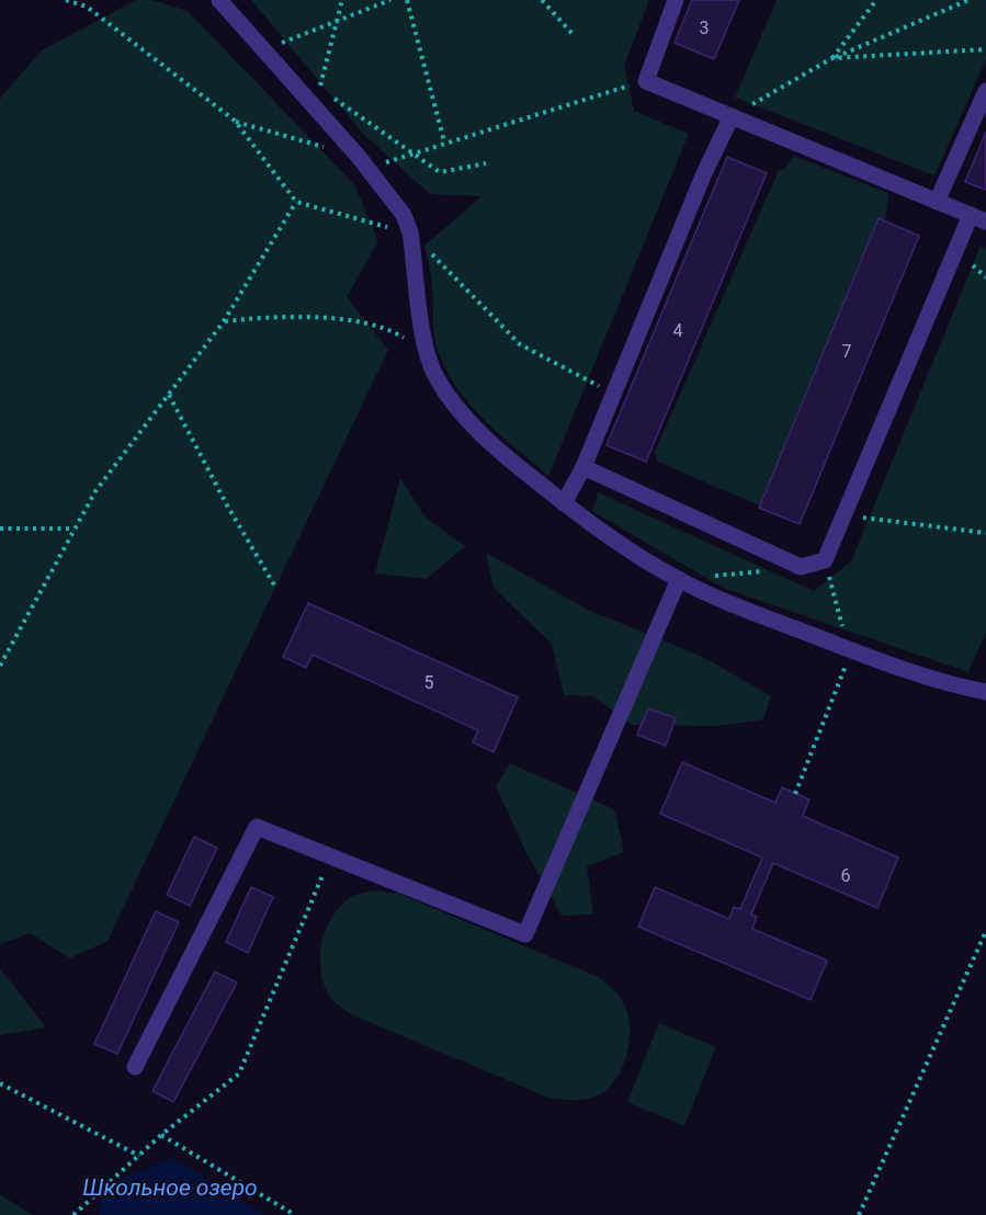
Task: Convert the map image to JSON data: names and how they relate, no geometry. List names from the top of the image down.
{
  "water": ["Школьное озеро"],
  "house_numbers": [
    "3",
    "4",
    "7",
    "5",
    "6"
  ]
}
